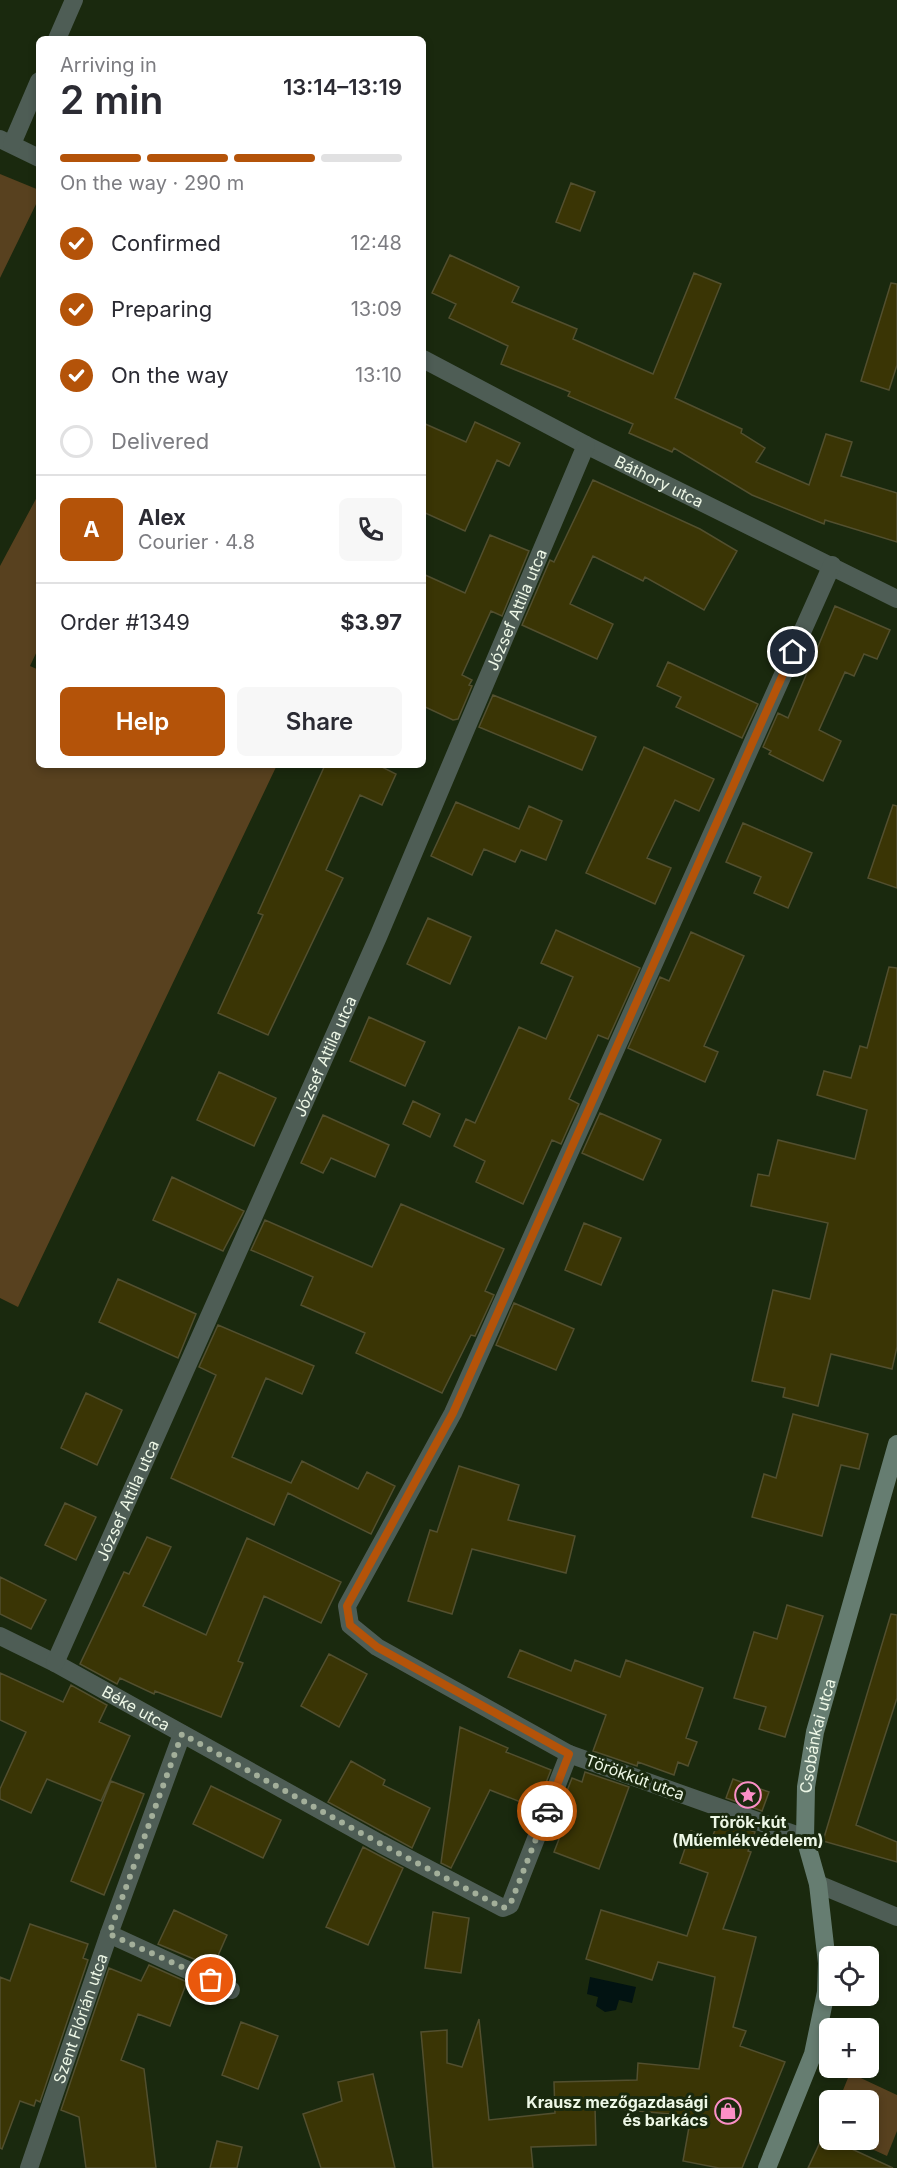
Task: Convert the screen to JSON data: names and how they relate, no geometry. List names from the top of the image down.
{
  "streets": {
    "main road": ["Csobánkai utca"],
    "street": [
      "Báthory utca",
      "József Attila utca",
      "Béke utca",
      "Törökkút utca",
      "Szent Flórián utca"
    ]
  },
  "crossings": [
    ["Báthory utca", "József Attila utca"],
    ["Báthory utca", "Törökkút utca"],
    ["József Attila utca", "Béke utca"],
    ["Béke utca", "Törökkút utca"],
    ["Béke utca", "Szent Flórián utca"],
    ["Csobánkai utca", "Törökkút utca"]
  ],
  "places": {
    "place": ["Török-kút (Műemlékvédelem)"],
    "shop": ["Krausz mezőgazdasági és barkács"]
  },
  "page": {
    "heading": ["2 min", "Arriving in", "13:14–13:19"],
    "panel": [
      "Alex",
      "Courier · 4.8",
      "Order #1349",
      "$3.97"
    ],
    "bar": "On the way · 290 m",
    "list": [
      ["Confirmed", "12:48"],
      ["Preparing", "13:09"],
      ["On the way", "13:10"],
      "Delivered"
    ],
    "round": "A",
    "buttons": ["Help", "Share"],
    "map_buttons": ["+", "−"]
  }
}
